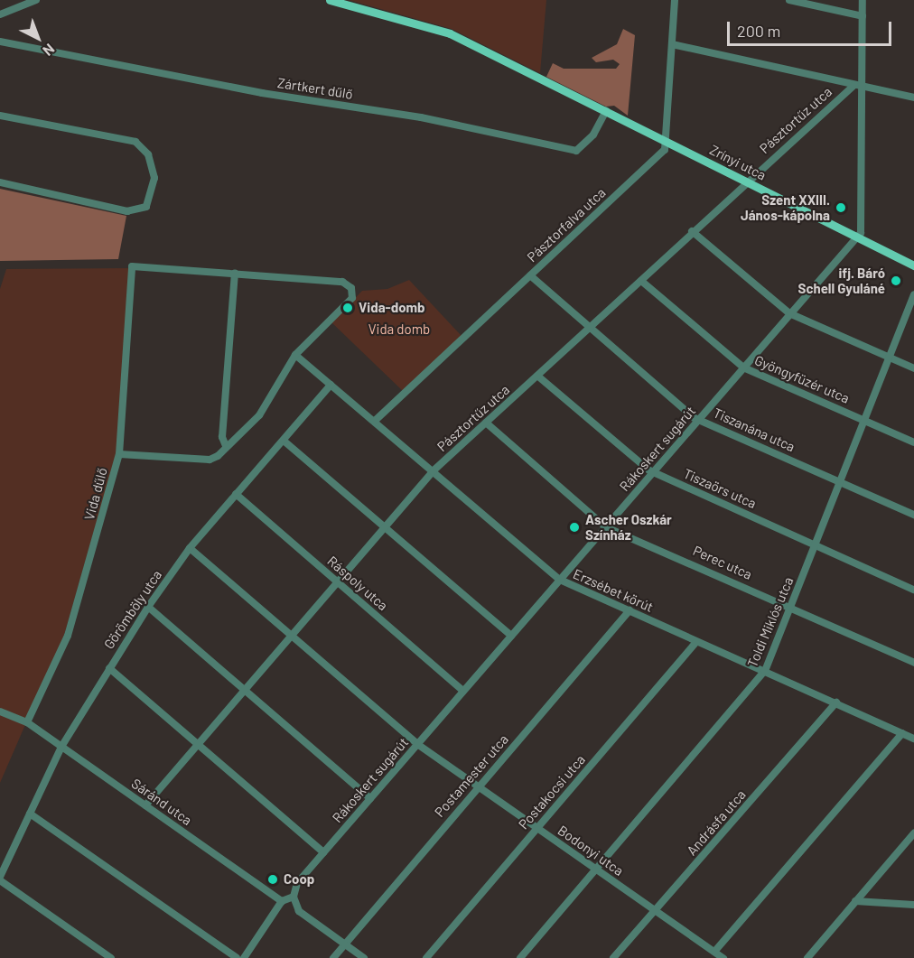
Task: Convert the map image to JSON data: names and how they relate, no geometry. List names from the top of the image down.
{
  "streets": {
    "main road": ["Zrínyi utca"],
    "street": [
      "Zártkert dűlő",
      "Pásztortűz utca",
      "Pásztorfalva utca",
      "Gyöngyfüzér utca",
      "Tiszanána utca",
      "Rákoskert sugárút",
      "Tiszaörs utca",
      "Vida dűlő",
      "Perec utca",
      "Ráspoly utca",
      "Erzsébet körút",
      "Görömböly utca",
      "Toldi Miklós utca",
      "Postamester utca",
      "Postakocsi utca",
      "Sáránd utca",
      "Andrásfa utca",
      "Bodonyi utca"
    ]
  },
  "crossings": [
    ["Zártkert dűlő", "Zrínyi utca"],
    ["Pásztortűz utca", "Zrínyi utca"],
    ["Pásztortűz utca", "Gyöngyfüzér utca"],
    ["Pásztortűz utca", "Tiszanána utca"],
    ["Pásztortűz utca", "Tiszaörs utca"],
    ["Pásztortűz utca", "Perec utca"],
    ["Pásztortűz utca", "Ráspoly utca"],
    ["Pásztortűz utca", "Erzsébet körút"],
    ["Pásztortűz utca", "Sáránd utca"],
    ["Pásztortűz utca", "Bodonyi utca"],
    ["Zrínyi utca", "Pásztorfalva utca"],
    ["Zrínyi utca", "Rákoskert sugárút"],
    ["Pásztorfalva utca", "Tiszanána utca"],
    ["Pásztorfalva utca", "Erzsébet körút"],
    ["Gyöngyfüzér utca", "Rákoskert sugárút"],
    ["Gyöngyfüzér utca", "Toldi Miklós utca"],
    ["Tiszanána utca", "Rákoskert sugárút"],
    ["Tiszanána utca", "Toldi Miklós utca"],
    ["Rákoskert sugárút", "Tiszaörs utca"],
    ["Rákoskert sugárút", "Perec utca"],
    ["Rákoskert sugárút", "Ráspoly utca"],
    ["Rákoskert sugárút", "Erzsébet körút"],
    ["Rákoskert sugárút", "Bodonyi utca"],
    ["Tiszaörs utca", "Toldi Miklós utca"],
    ["Vida dűlő", "Erzsébet körút"],
    ["Vida dűlő", "Sáránd utca"],
    ["Perec utca", "Toldi Miklós utca"],
    ["Ráspoly utca", "Görömböly utca"],
    ["Erzsébet körút", "Görömböly utca"],
    ["Erzsébet körút", "Toldi Miklós utca"],
    ["Erzsébet körút", "Postamester utca"],
    ["Erzsébet körút", "Postakocsi utca"],
    ["Erzsébet körút", "Andrásfa utca"],
    ["Görömböly utca", "Sáránd utca"],
    ["Görömböly utca", "Bodonyi utca"],
    ["Toldi Miklós utca", "Bodonyi utca"],
    ["Postamester utca", "Bodonyi utca"],
    ["Postakocsi utca", "Bodonyi utca"],
    ["Andrásfa utca", "Bodonyi utca"]
  ],
  "parks": ["Vida domb"],
  "places": [
    "Szent XXIII. János-kápolna",
    "ifj. Báró Schell Gyuláné",
    "Vida-domb",
    "Ascher Oszkár Színház",
    "Coop"
  ],
  "scale_bar": "200 m",
  "north": "bottom right"
}
